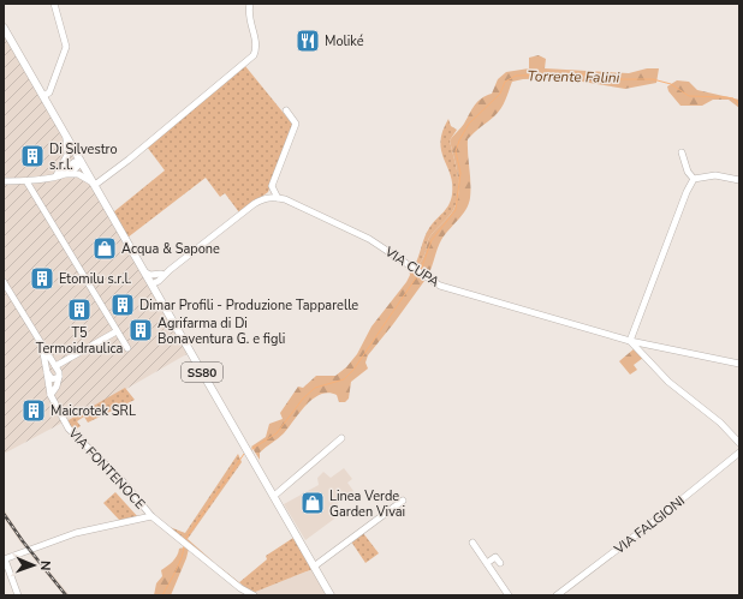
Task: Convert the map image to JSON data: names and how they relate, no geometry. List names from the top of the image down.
{
  "streets": {
    "main road": ["SS80"],
    "street": ["VIA CUPA", "VIA FONTENOCE", "VIA FALGIONI"]
  },
  "water": ["Torrente Falini"],
  "places": {
    "restaurant": ["Moliké"],
    "building": [
      "Di Silvestro s.r.l.",
      "Etomilu s.r.l.",
      "Dimar Profili - Produzione Tapparelle",
      "T5 Termoidraulica",
      "Agrifarma di Di Bonaventura G. e figli",
      "Maicrotek SRL"
    ],
    "shop": ["Acqua & Sapone", "Linea Verde Garden Vivai"]
  },
  "north": "right"
}
